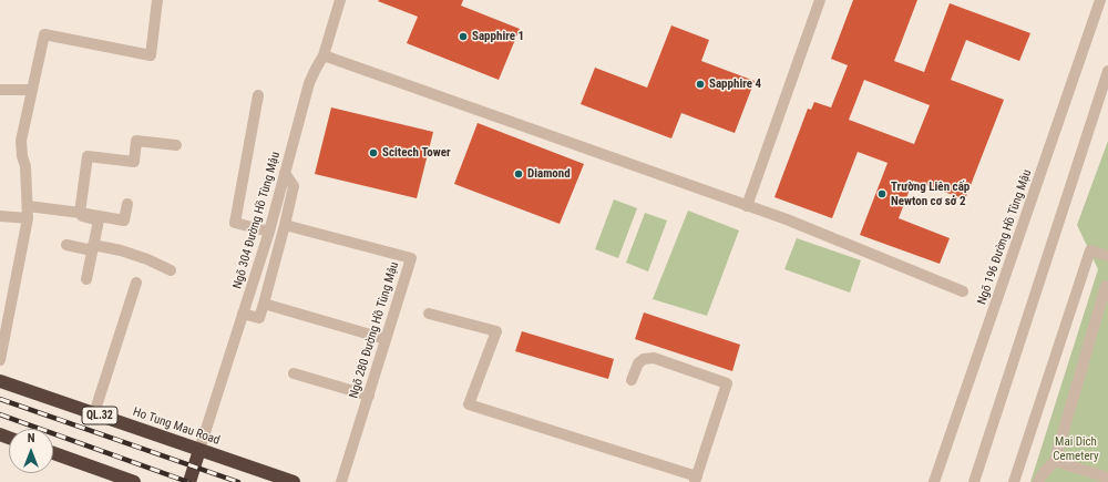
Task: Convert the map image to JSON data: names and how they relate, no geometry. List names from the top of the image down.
{
  "streets": {
    "highway": ["QL.32", "Ho Tung Mau Road"],
    "street": ["Ngõ 304 Đường Hồ Tùng Mậu", "Ngõ 196 Đường Hồ Tùng Mậu", "Ngõ 280 Đường Hồ Tùng Mậu"]
  },
  "crossings": [
    ["Ngõ 304 Đường Hồ Tùng Mậu", "Ho Tung Mau Road"]
  ],
  "parks": ["Mai Dich Cemetery"],
  "places": [
    "Sapphire 1",
    "Sapphire 4",
    "Scitech Tower",
    "Diamond",
    "Trường Liên cấp Newton cơ sở 2"
  ],
  "north": "top"
}
